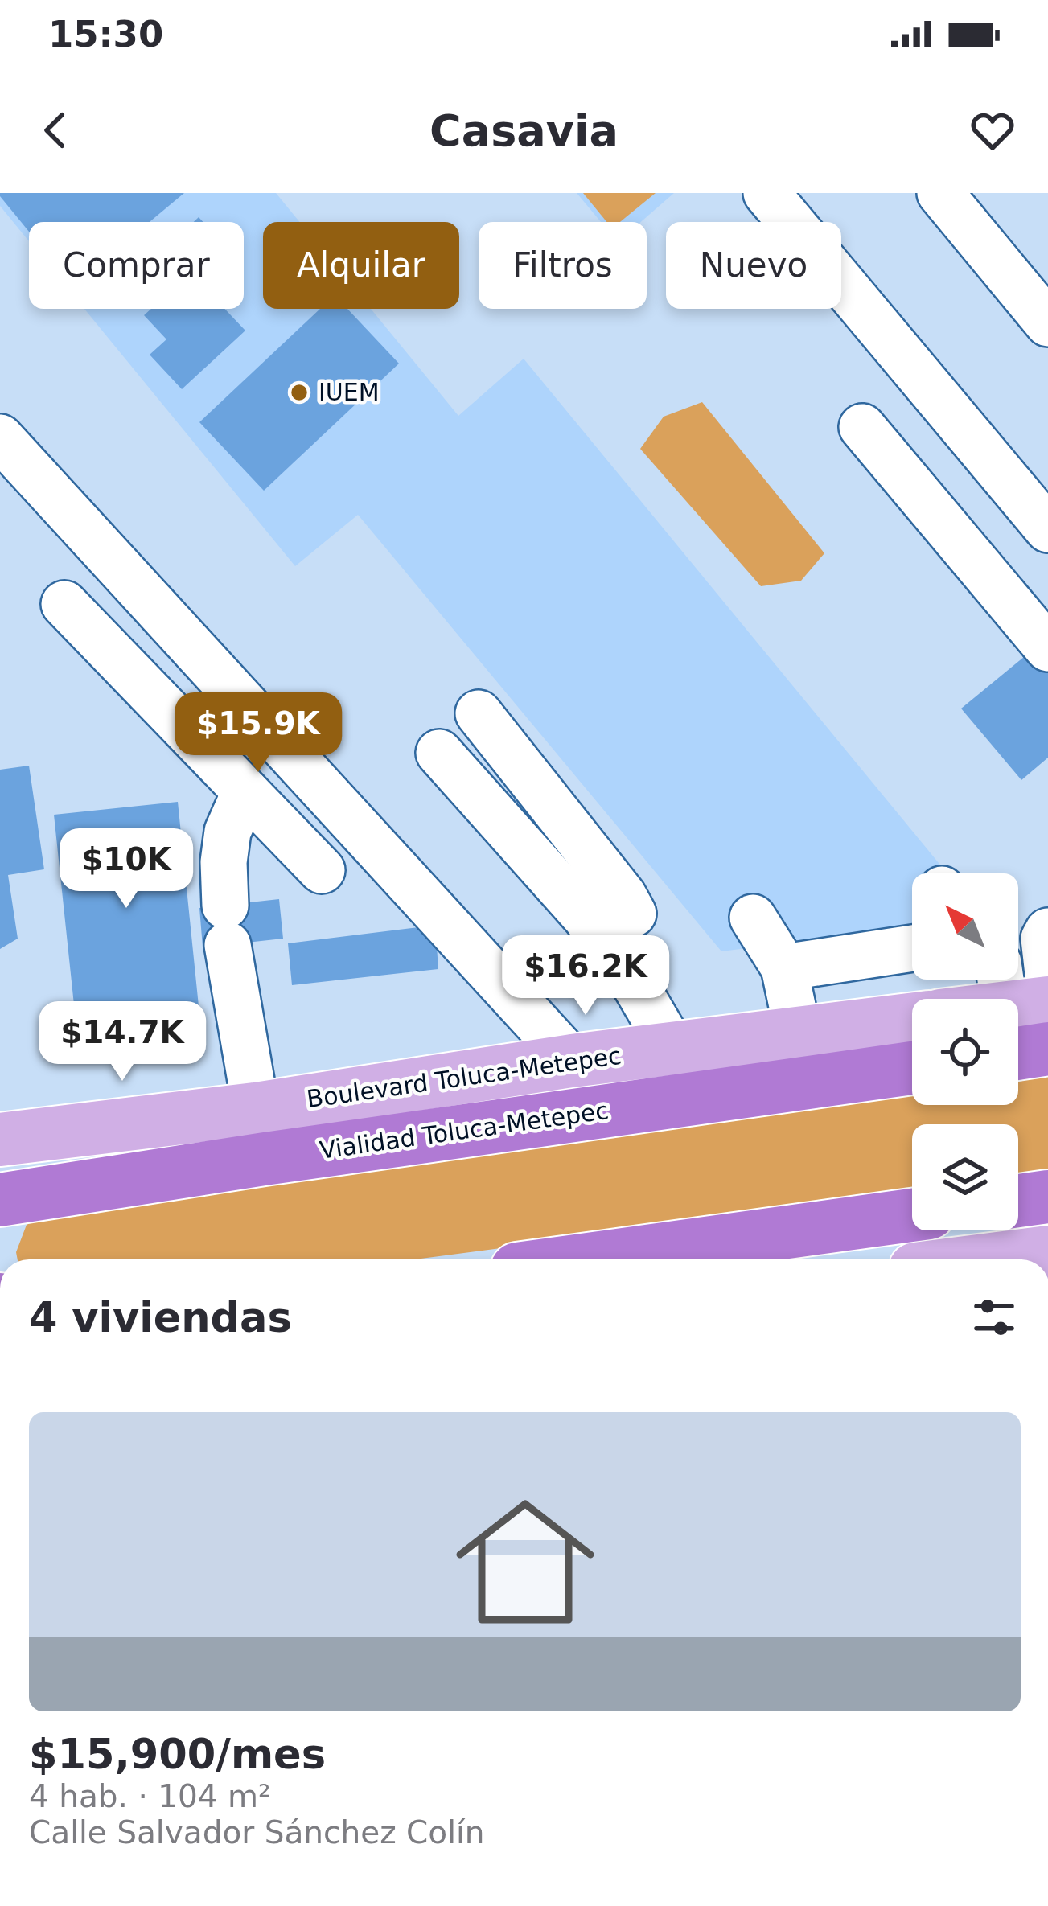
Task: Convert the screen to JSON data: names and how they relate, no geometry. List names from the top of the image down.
{
  "streets": {
    "highway": ["Vialidad Toluca-Metepec"],
    "main road": ["Boulevard Toluca-Metepec"]
  },
  "crossings": [
    ["Boulevard Toluca-Metepec", "Vialidad Toluca-Metepec"]
  ],
  "places": ["IUEM"],
  "north": "top left",
  "page": {
    "status": "15:30",
    "header": "Casavia",
    "chip": [
      "Comprar",
      "Alquilar",
      "Filtros",
      "Nuevo"
    ],
    "price": [
      "$15.9K",
      "$10K",
      "$16.2K",
      "$14.7K"
    ],
    "heading": "4 viviendas",
    "list": [
      {
        "name": "$15,900/mes",
        "note": "4 hab. · 104 m² · Calle Salvador Sánchez Colín"
      }
    ]
  }
}
